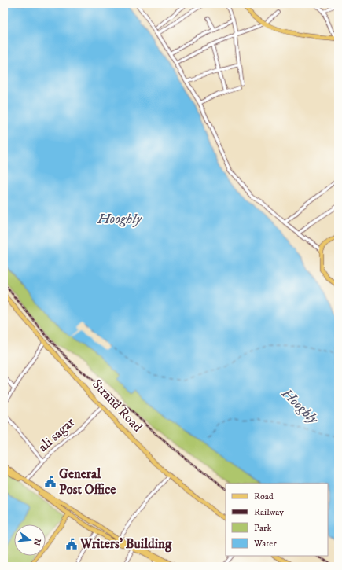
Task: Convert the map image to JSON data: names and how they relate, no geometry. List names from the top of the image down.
{
  "streets": {
    "main road": ["Strand Road"],
    "street": ["ali sagar"]
  },
  "crossings": [
    ["Strand Road", "ali sagar"]
  ],
  "water": ["Hooghly"],
  "places": {
    "public building": ["General Post Office", "Writers' Building"]
  },
  "legend": [
    "Road",
    "Railway",
    "Park",
    "Water"
  ],
  "north": "right"
}
